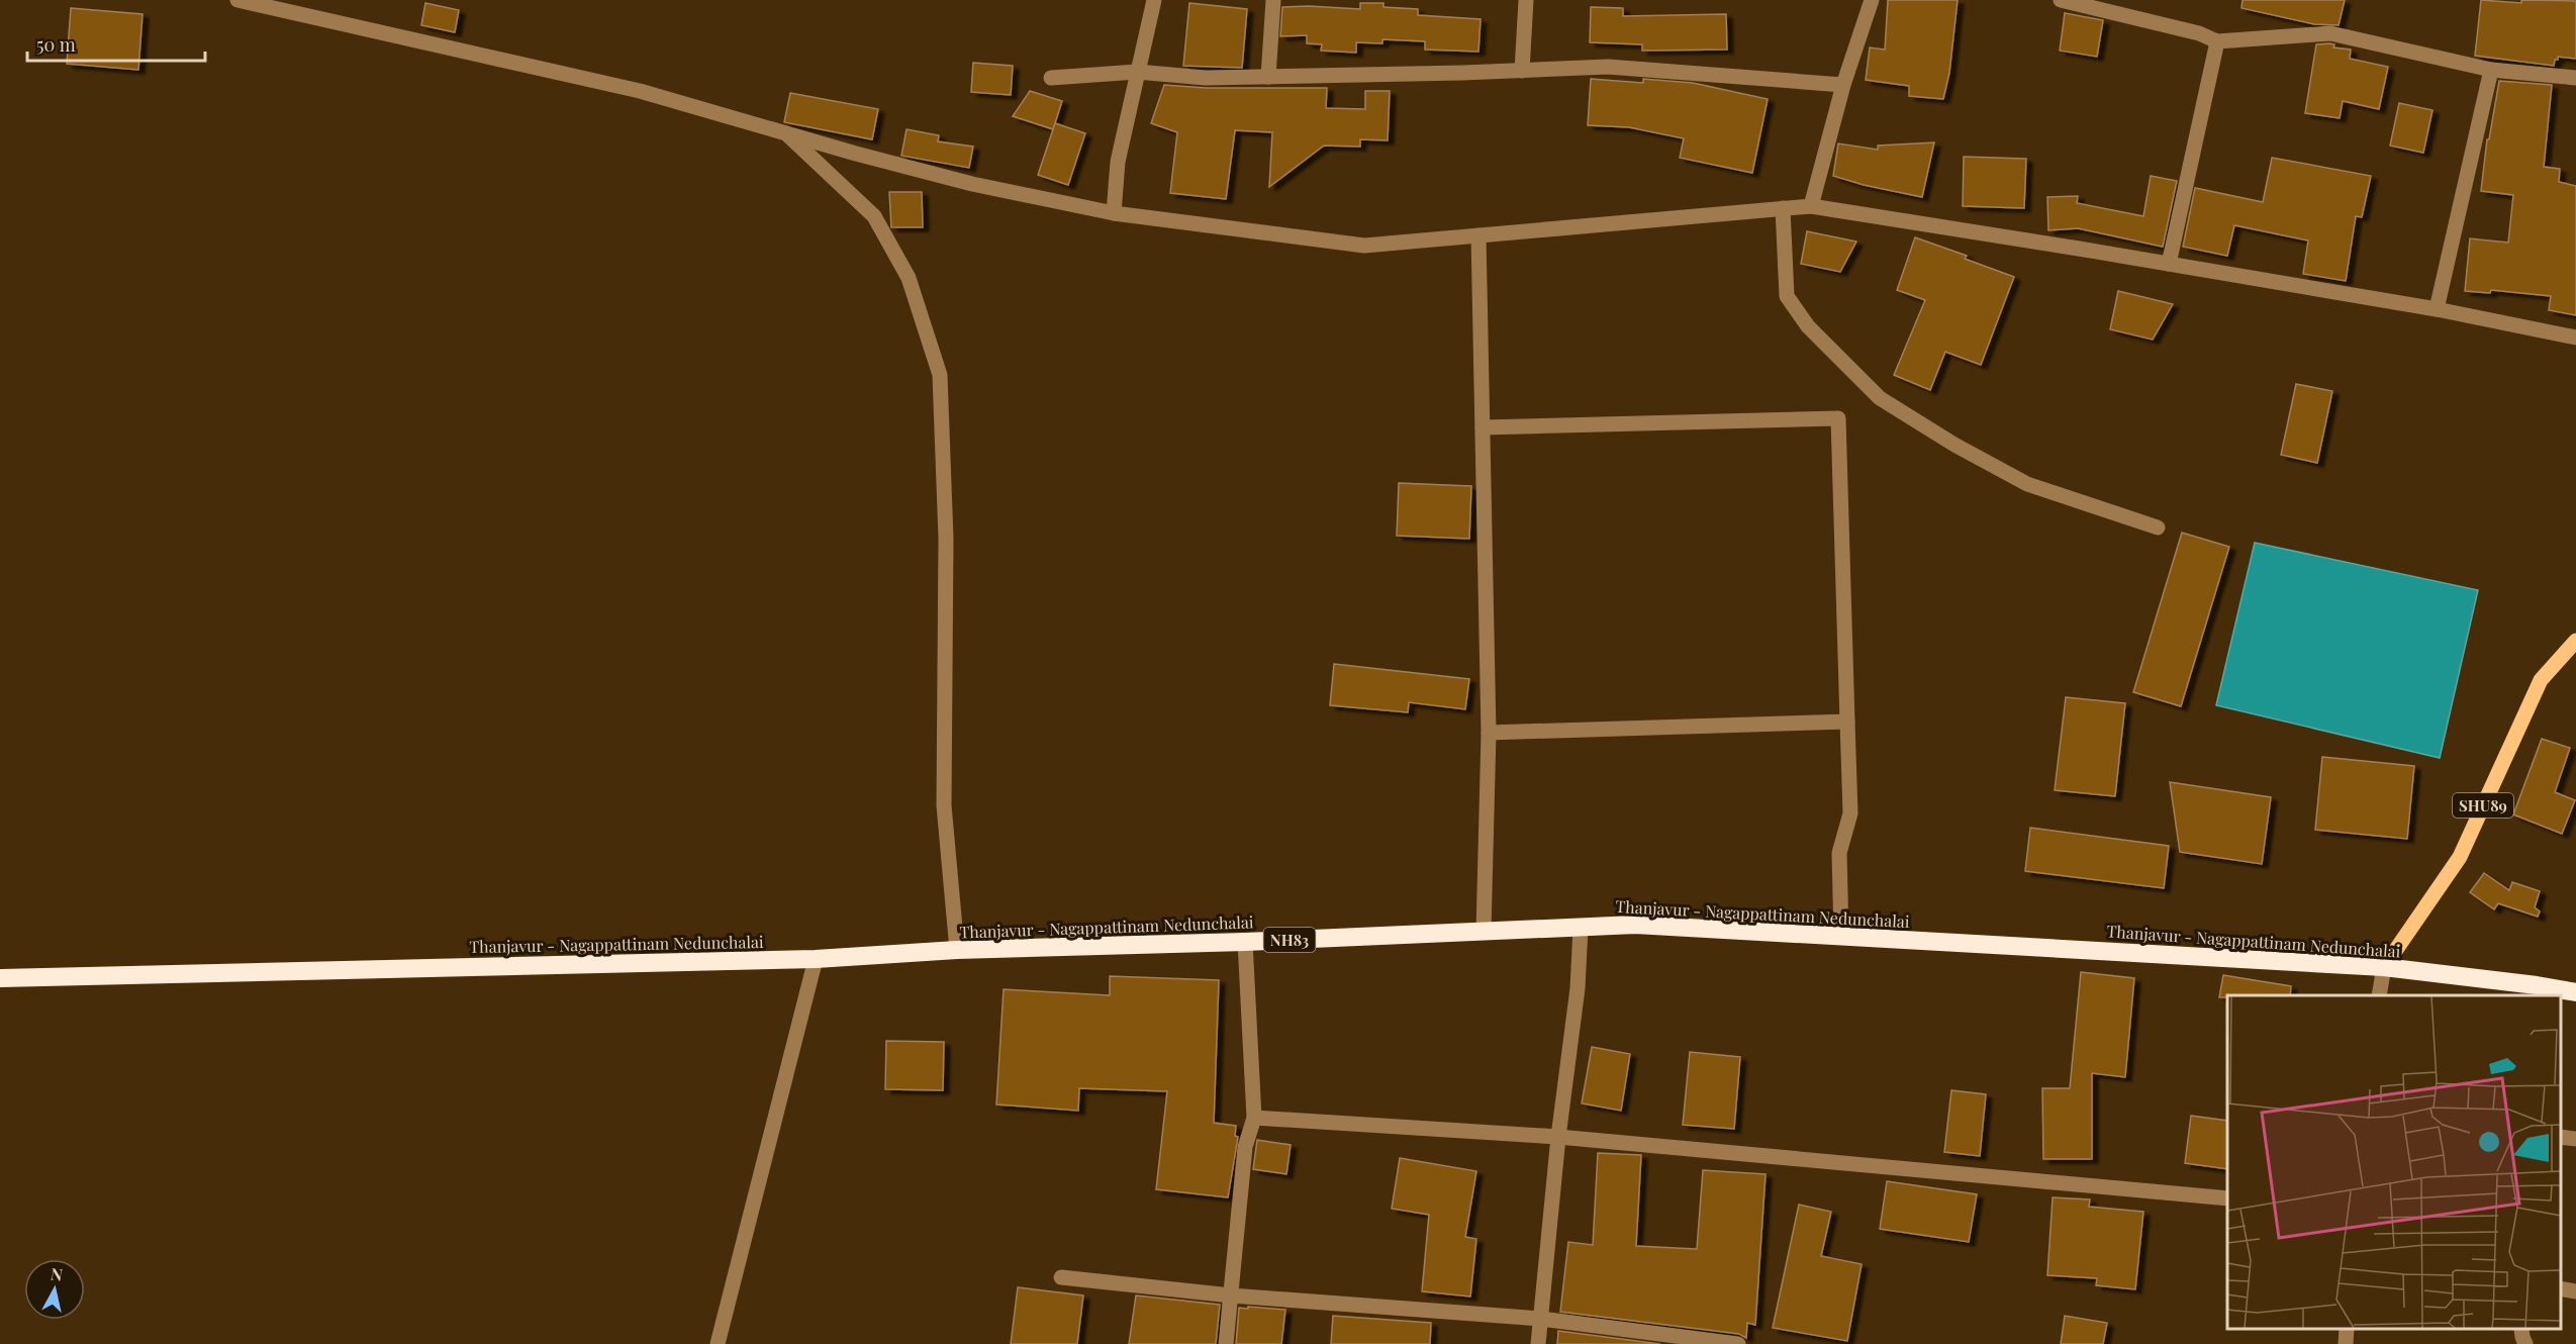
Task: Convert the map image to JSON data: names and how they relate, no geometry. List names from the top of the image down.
{
  "streets": {
    "highway": ["Thanjavur - Nagappattinam Nedunchalai", "NH83"],
    "main road": ["SHU89"]
  },
  "crossings": [
    ["SHU89", "Thanjavur - Nagappattinam Nedunchalai"]
  ],
  "scale_bar": "50 m",
  "north": "top"
}
